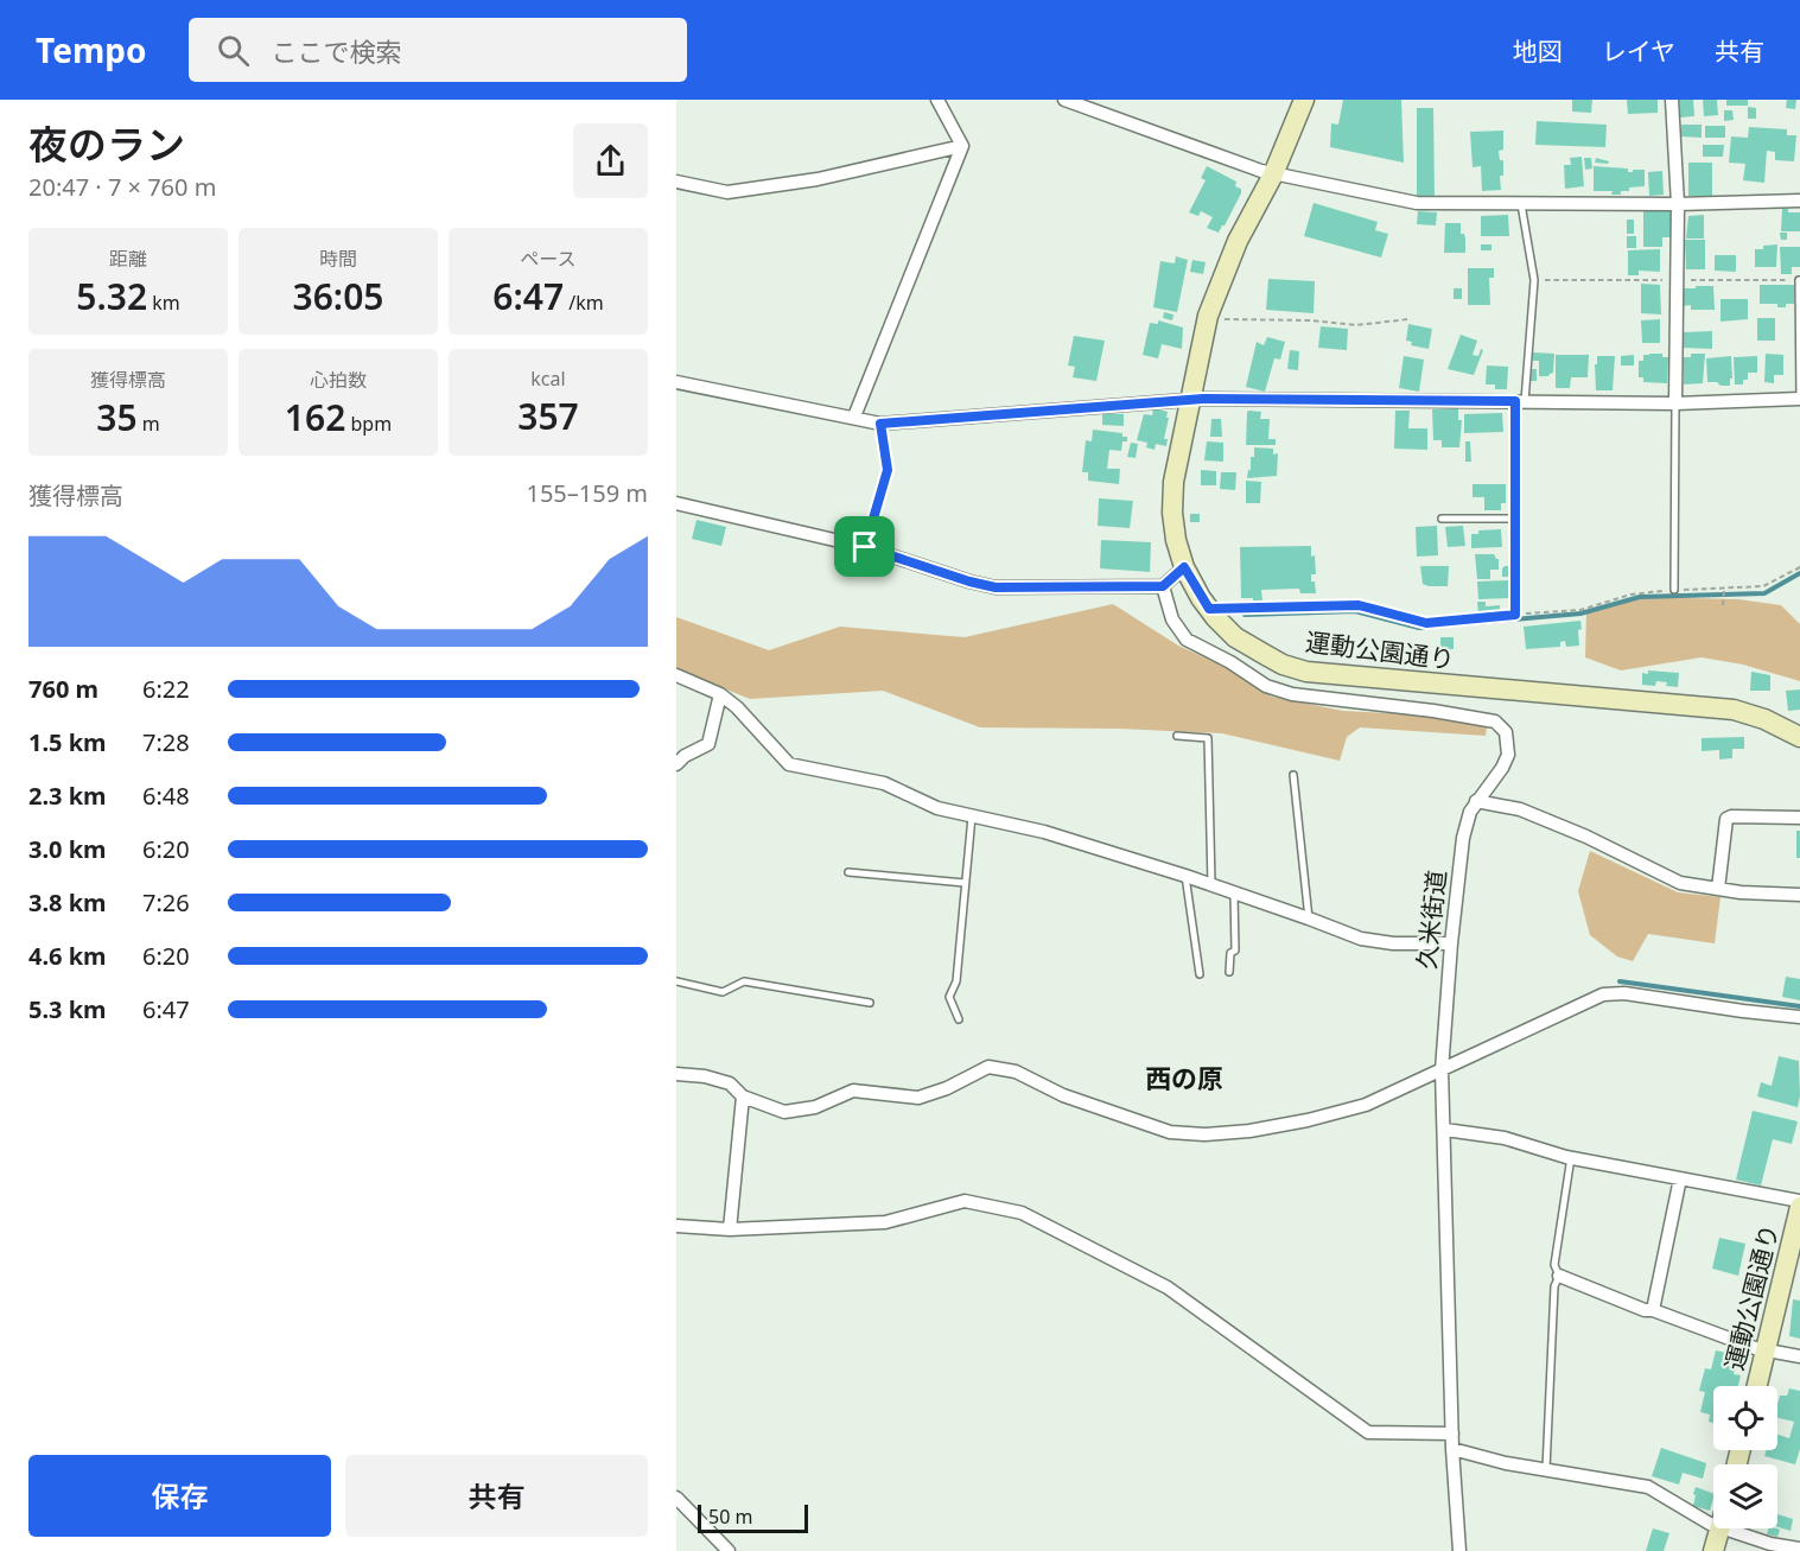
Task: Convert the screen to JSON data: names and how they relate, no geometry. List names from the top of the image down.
{
  "streets": {
    "street": ["運動公園通り", "久米街道"]
  },
  "districts": ["西の原"],
  "scale_bar": "50 m",
  "page": {
    "header": "Tempo",
    "search": "ここで検索",
    "nav": ["地図", "レイヤ", "共有"],
    "heading": ["夜のラン", "20:47 · 7 × 760 m"],
    "stats": [
      ["距離", "5.32 km"],
      ["時間", "36:05"],
      ["ペース", "6:47 /km"],
      ["獲得標高", "35 m"],
      ["心拍数", "162 bpm"],
      ["kcal", "357"]
    ],
    "chart": ["獲得標高", "155–159 m"],
    "list": [
      {
        "name": "760 m",
        "note": "6:22"
      },
      {
        "name": "1.5 km",
        "note": "7:28"
      },
      {
        "name": "2.3 km",
        "note": "6:48"
      },
      {
        "name": "3.0 km",
        "note": "6:20"
      },
      {
        "name": "3.8 km",
        "note": "7:26"
      },
      {
        "name": "4.6 km",
        "note": "6:20"
      },
      {
        "name": "5.3 km",
        "note": "6:47"
      }
    ],
    "buttons": ["保存", "共有"],
    "scale": "50 m"
  }
}
